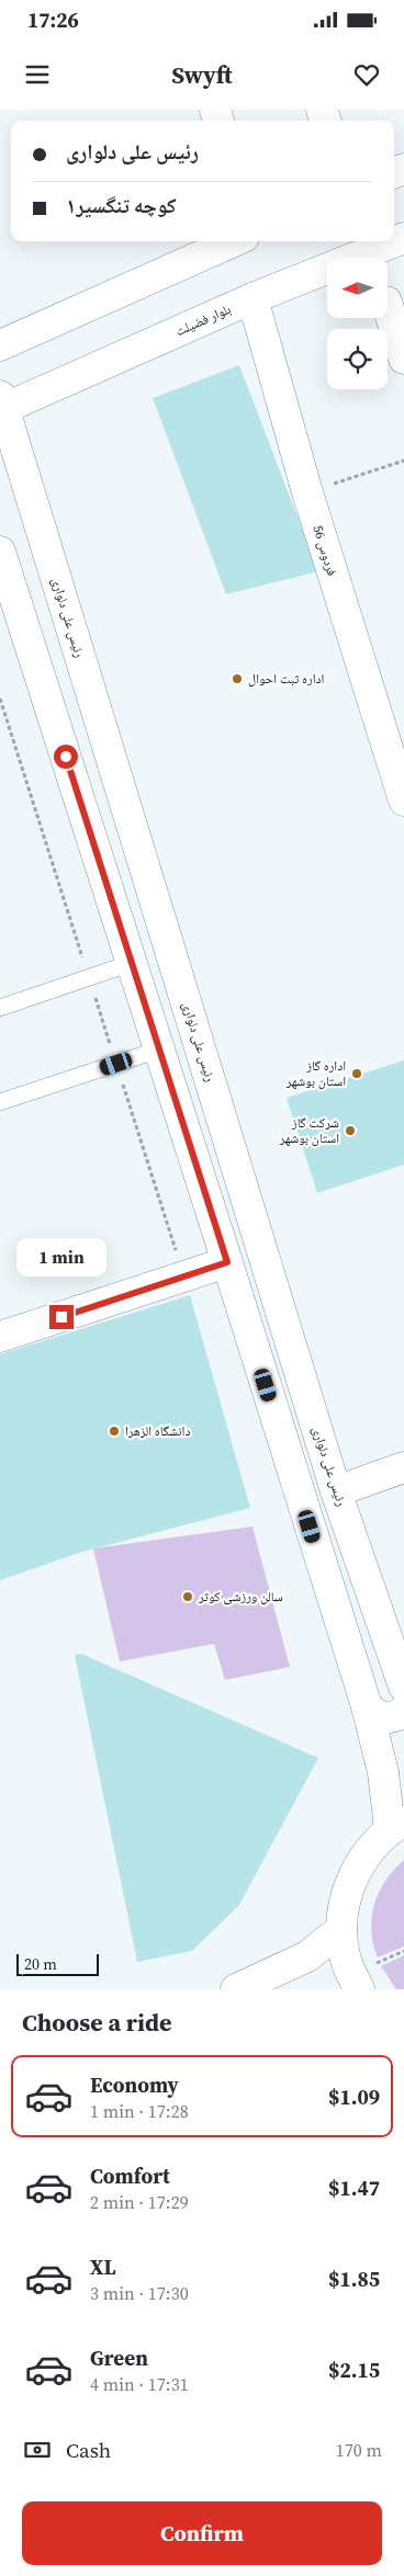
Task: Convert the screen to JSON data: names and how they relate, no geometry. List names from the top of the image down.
{
  "streets": {
    "main road": ["بلوار فضیلت", "فردوس 56", "رئیس علی دلواری"]
  },
  "crossings": [
    ["بلوار فضیلت", "فردوس 56"],
    ["بلوار فضیلت", "رئیس علی دلواری"]
  ],
  "places": [
    "اداره ثبت احوال",
    "اداره گاز استان بوشهر",
    "شرکت گاز استان بوشهر",
    "دانشگاه الزهرا",
    "سالن ورزشی کوثر"
  ],
  "scale_bar": "20 m",
  "north": "left",
  "page": {
    "status": "17:26",
    "header": "Swyft",
    "banner": ["رئیس علی دلواری", "کوچه تنگسیر۱"],
    "bubble": "1 min",
    "scale": "20 m",
    "heading": "Choose a ride",
    "list": [
      {
        "name": "Economy",
        "note": "1 min · 17:28",
        "value": "$1.09"
      },
      {
        "name": "Comfort",
        "note": "2 min · 17:29",
        "value": "$1.47"
      },
      {
        "name": "XL",
        "note": "3 min · 17:30",
        "value": "$1.85"
      },
      {
        "name": "Green",
        "note": "4 min · 17:31",
        "value": "$2.15"
      }
    ],
    "pay": ["Cash", "170 m"],
    "buttons": "Confirm"
  }
}
